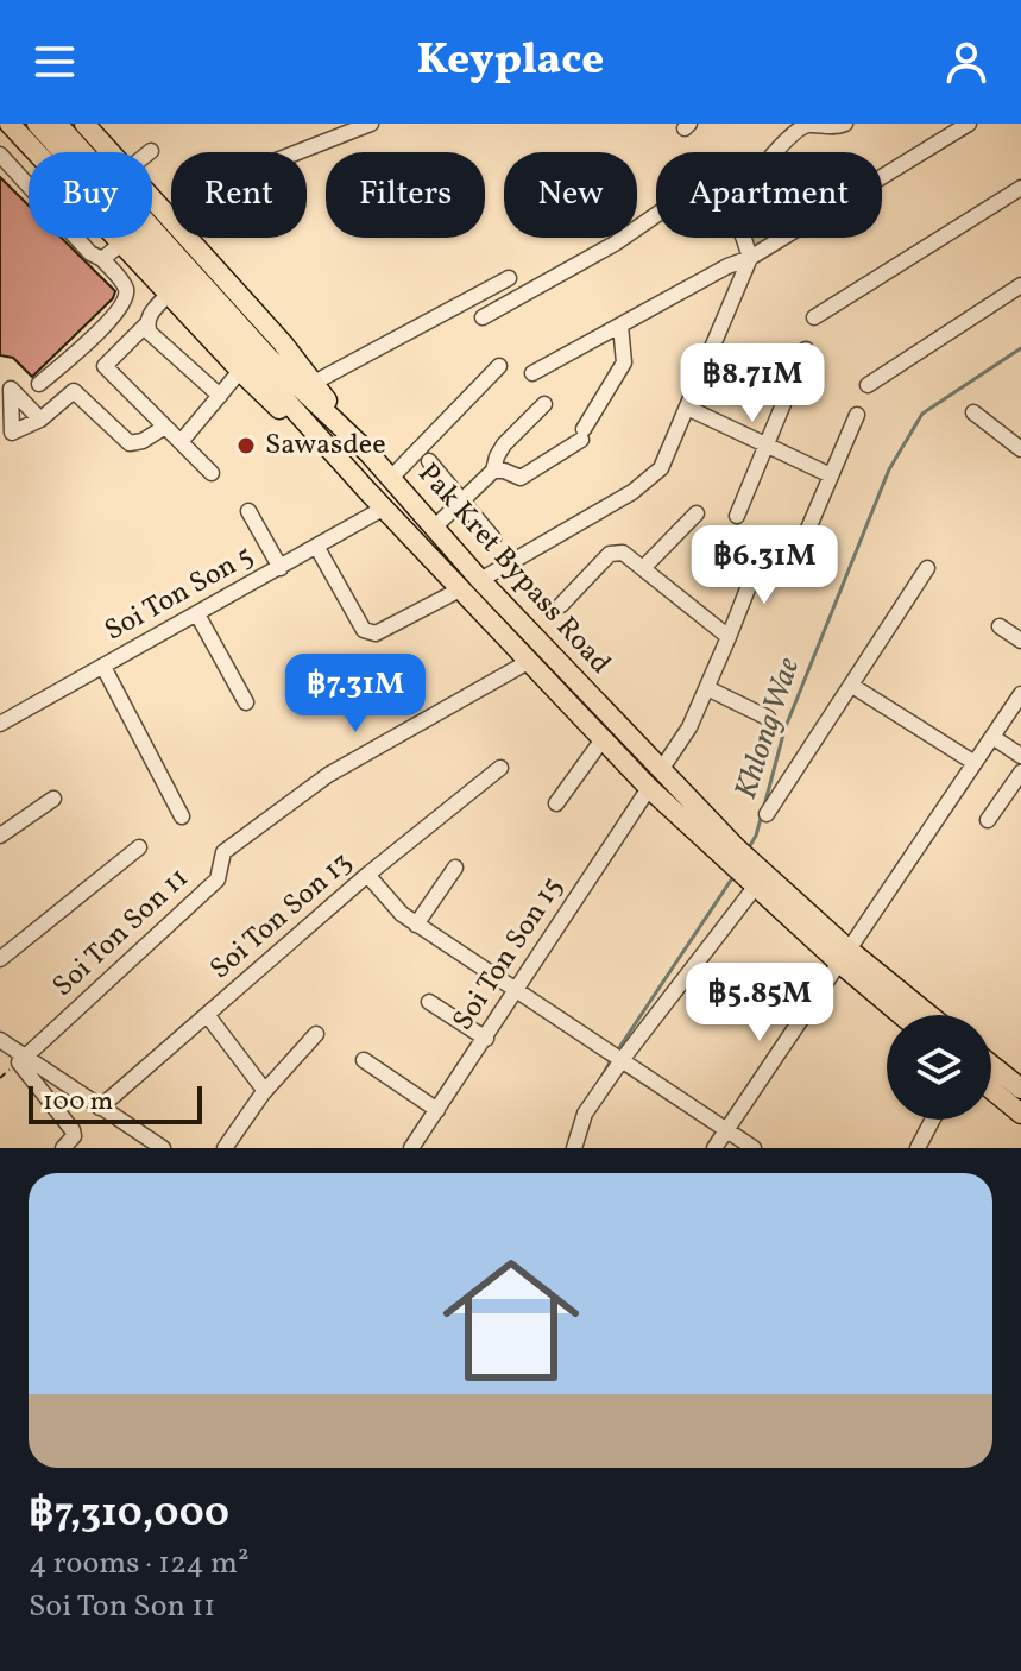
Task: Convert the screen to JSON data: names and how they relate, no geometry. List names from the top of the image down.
{
  "streets": {
    "main road": ["Pak Kret Bypass Road"],
    "street": [
      "Soi Ton Son 5",
      "Soi Ton Son 13",
      "Soi Ton Son 11",
      "Soi Ton Son 15"
    ]
  },
  "crossings": [
    ["Pak Kret Bypass Road", "Soi Ton Son 5"],
    ["Pak Kret Bypass Road", "Soi Ton Son 11"],
    ["Pak Kret Bypass Road", "Soi Ton Son 15"]
  ],
  "water": ["Khlong Wae"],
  "places": ["Sawasdee"],
  "scale_bar": "100 m",
  "page": {
    "header": "Keyplace",
    "chip": [
      "Buy",
      "Rent",
      "Filters",
      "New",
      "Apartment"
    ],
    "price": [
      "฿8.71M",
      "฿6.31M",
      "฿7.31M",
      "฿5.85M"
    ],
    "scale": "100 m",
    "list": [
      {
        "name": "฿7,310,000",
        "note": "4 rooms · 124 m² · Soi Ton Son 11"
      }
    ]
  }
}
